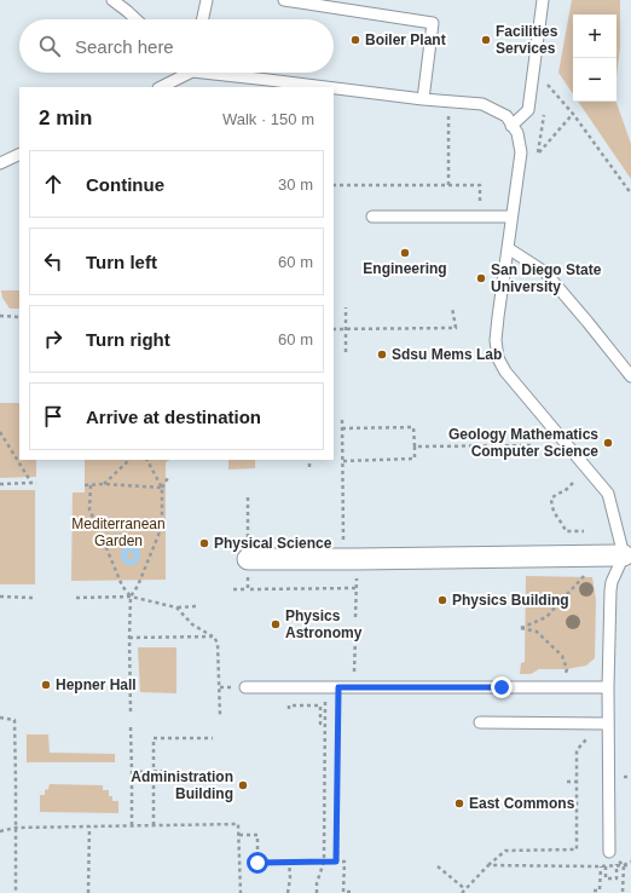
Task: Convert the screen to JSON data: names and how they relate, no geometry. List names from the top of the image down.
{
  "parks": ["Mediterranean Garden"],
  "places": [
    "Boiler Plant",
    "Facilities Services",
    "Engineering",
    "San Diego State University",
    "Sdsu Mems Lab",
    "Geology Mathematics Computer Science",
    "Physical Science",
    "Physics Building",
    "Physics Astronomy",
    "Hepner Hall",
    "Administration Building",
    "East Commons"
  ],
  "page": {
    "map_buttons": ["+", "−"],
    "search": "Search here",
    "heading": ["2 min", "Walk · 150 m"],
    "list": [
      ["Continue", "30 m"],
      ["Turn left", "60 m"],
      ["Turn right", "60 m"],
      "Arrive at destination"
    ]
  }
}
